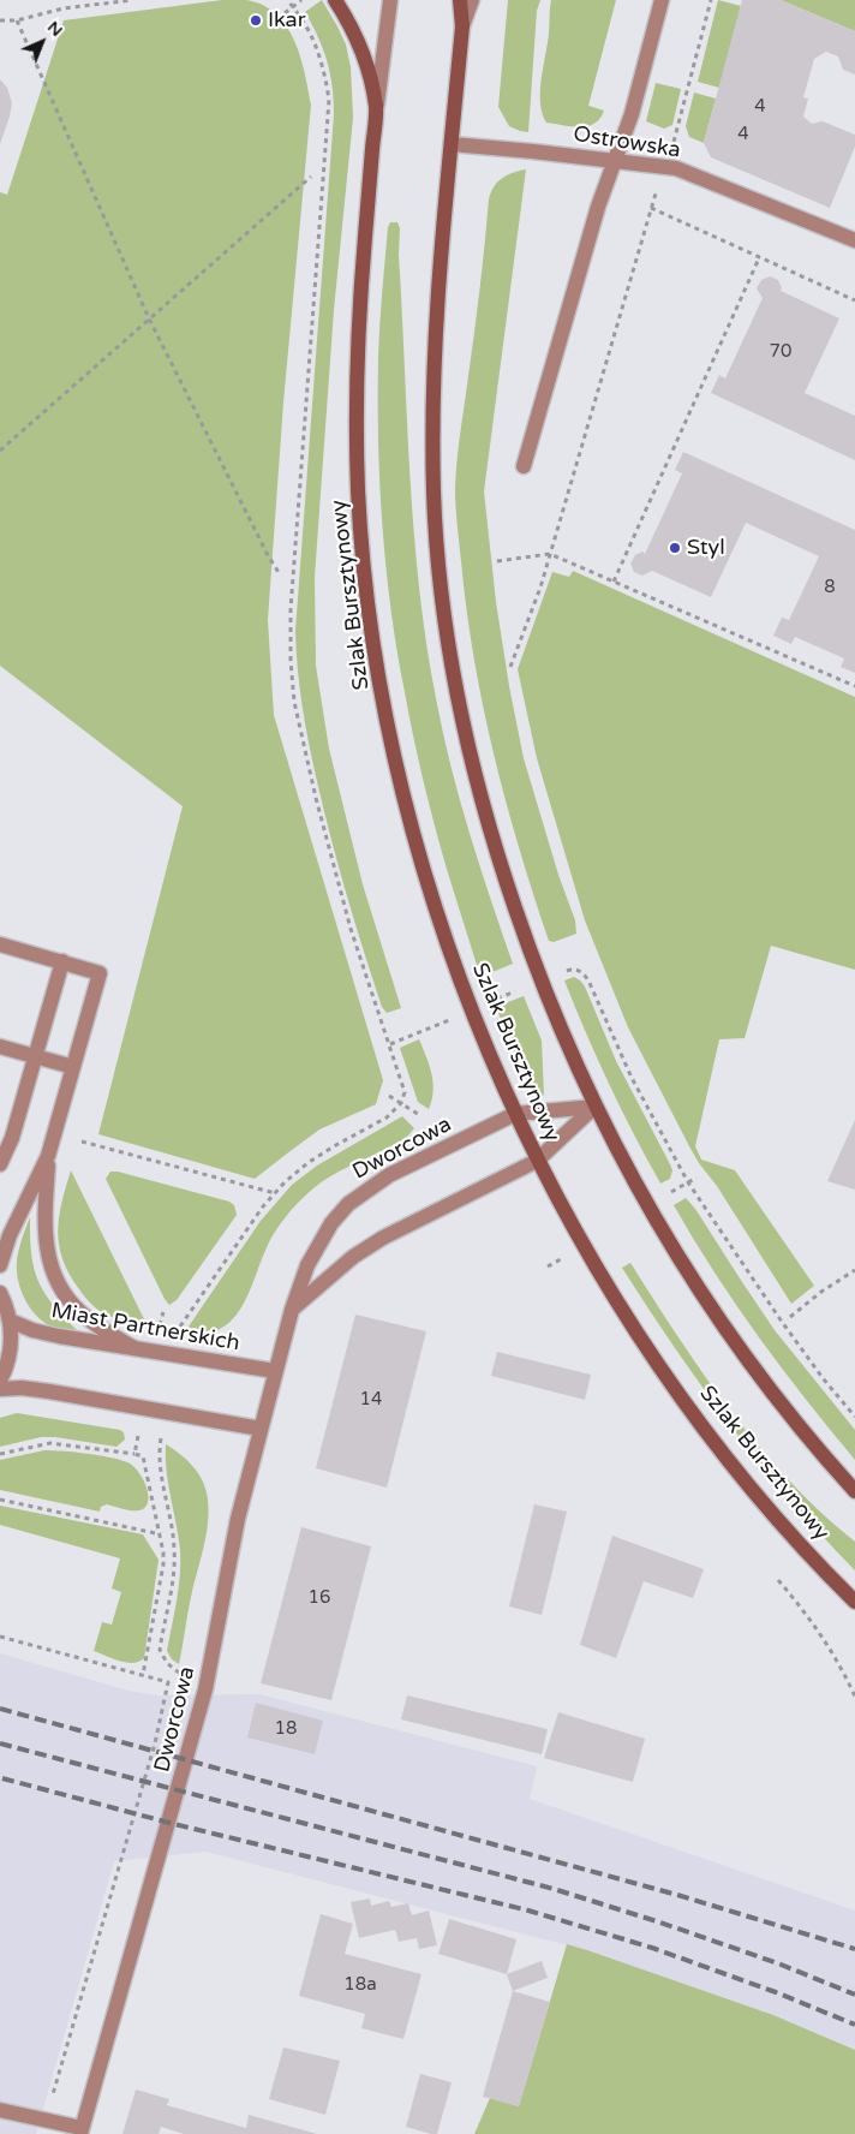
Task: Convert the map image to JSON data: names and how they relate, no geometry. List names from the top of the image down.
{
  "streets": {
    "main road": ["Szlak Bursztynowy"],
    "street": ["Ostrowska", "Dworcowa", "Miast Partnerskich"]
  },
  "crossings": [
    ["Szlak Bursztynowy", "Dworcowa"],
    ["Dworcowa", "Miast Partnerskich"]
  ],
  "places": ["Ikar", "Styl"],
  "house_numbers": [
    "4",
    "4",
    "70",
    "8",
    "14",
    "16",
    "18",
    "18a"
  ],
  "north": "top right"
}
